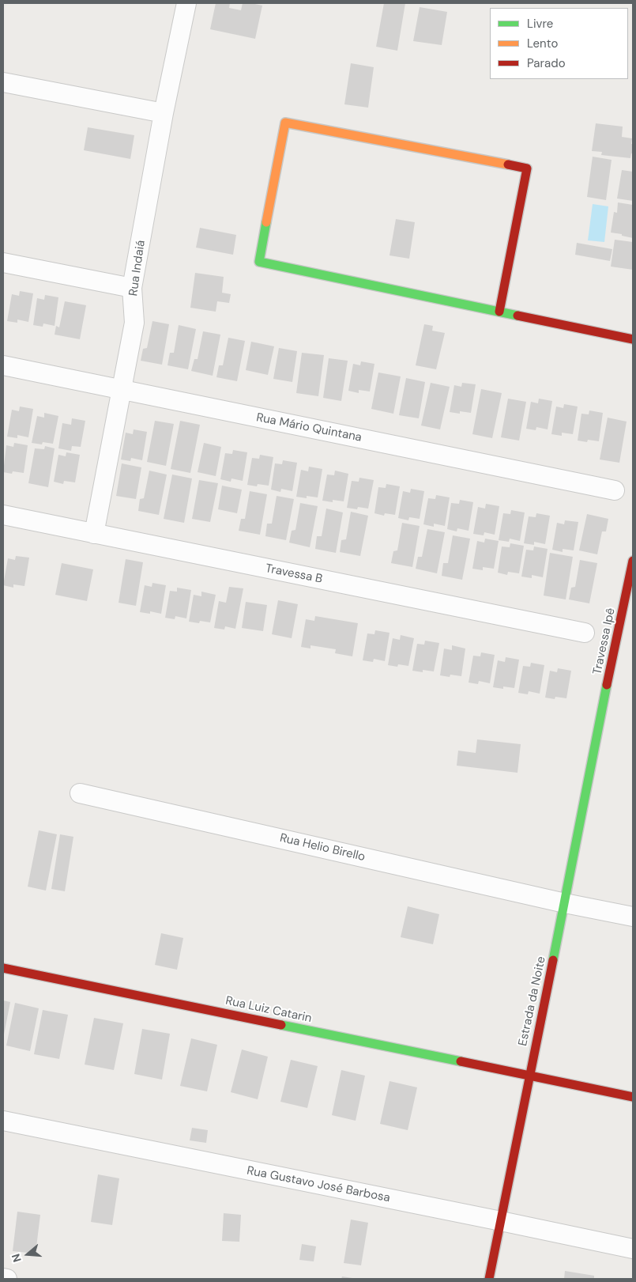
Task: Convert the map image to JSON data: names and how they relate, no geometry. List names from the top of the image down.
{
  "streets": {
    "street": [
      "Rua Indaiá",
      "Rua Mário Quintana",
      "Travessa B",
      "Travessa Ipê",
      "Rua Helio Birello",
      "Estrada da Noite",
      "Rua Luiz Catarin",
      "Rua Gustavo José Barbosa"
    ]
  },
  "crossings": [
    ["Rua Indaiá", "Rua Mário Quintana"],
    ["Rua Indaiá", "Travessa B"],
    ["Travessa Ipê", "Estrada da Noite"],
    ["Rua Helio Birello", "Estrada da Noite"],
    ["Estrada da Noite", "Rua Luiz Catarin"],
    ["Estrada da Noite", "Rua Gustavo José Barbosa"]
  ],
  "legend": ["Livre", "Lento", "Parado"],
  "north": "left"
}
